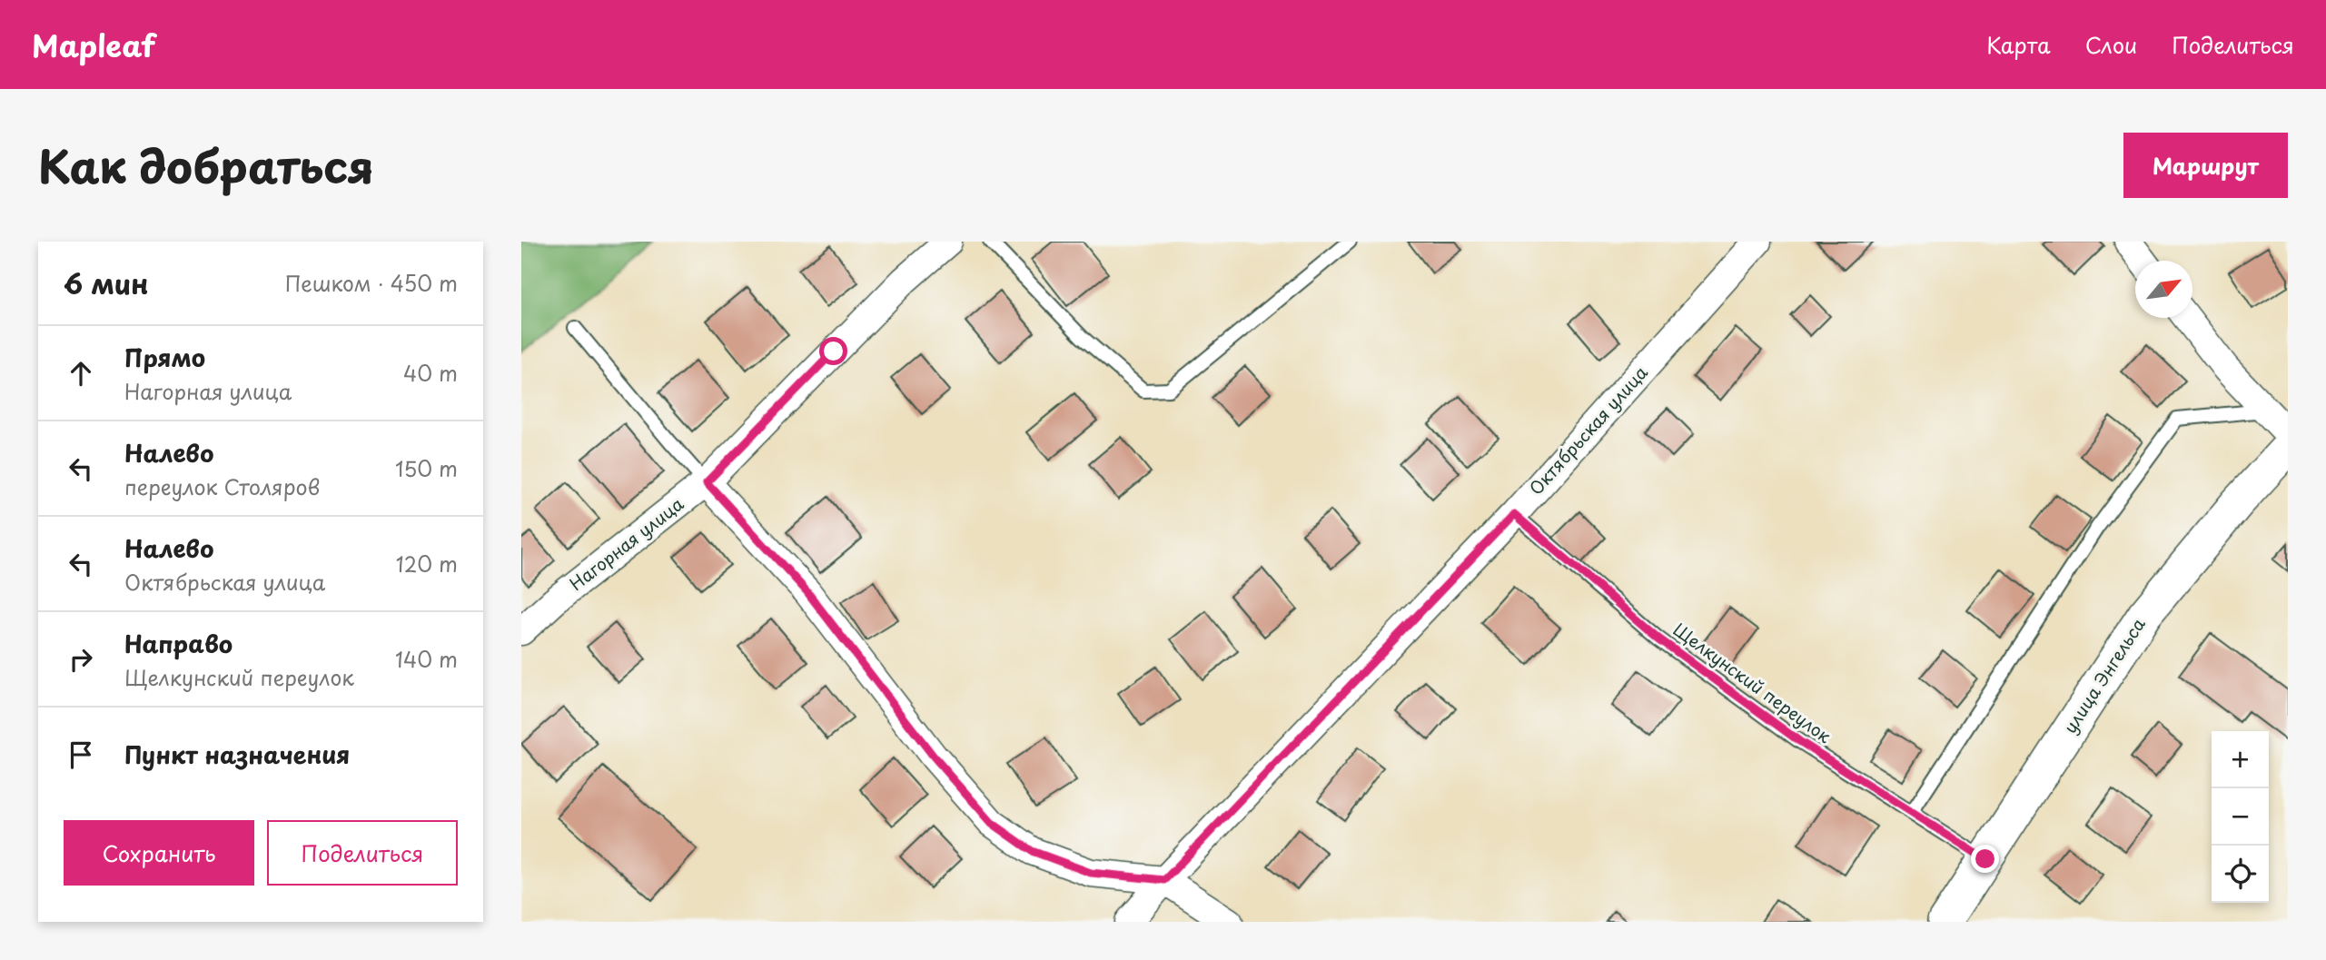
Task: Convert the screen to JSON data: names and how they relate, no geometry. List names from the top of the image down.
{
  "streets": {
    "street": ["Октябрьская улица", "Нагорная улица", "улица Энгельса"],
    "lane": ["Щелкунский переулок"]
  },
  "crossings": [
    ["Октябрьская улица", "Щелкунский переулок"],
    ["улица Энгельса", "Щелкунский переулок"]
  ],
  "north": "top right",
  "page": {
    "header": "Mapleaf",
    "nav": ["Карта", "Слои", "Поделиться"],
    "title": "Как добраться",
    "buttons": [
      "Маршрут",
      ["Сохранить", "Поделиться"]
    ],
    "heading": ["6 мин", "Пешком · 450 m"],
    "list": [
      ["Прямо", "Нагорная улица", "40 m"],
      ["Налево", "переулок Столяров", "150 m"],
      ["Налево", "Октябрьская улица", "120 m"],
      ["Направо", "Щелкунский переулок", "140 m"],
      "Пункт назначения"
    ],
    "map_buttons": ["+", "−"]
  }
}
